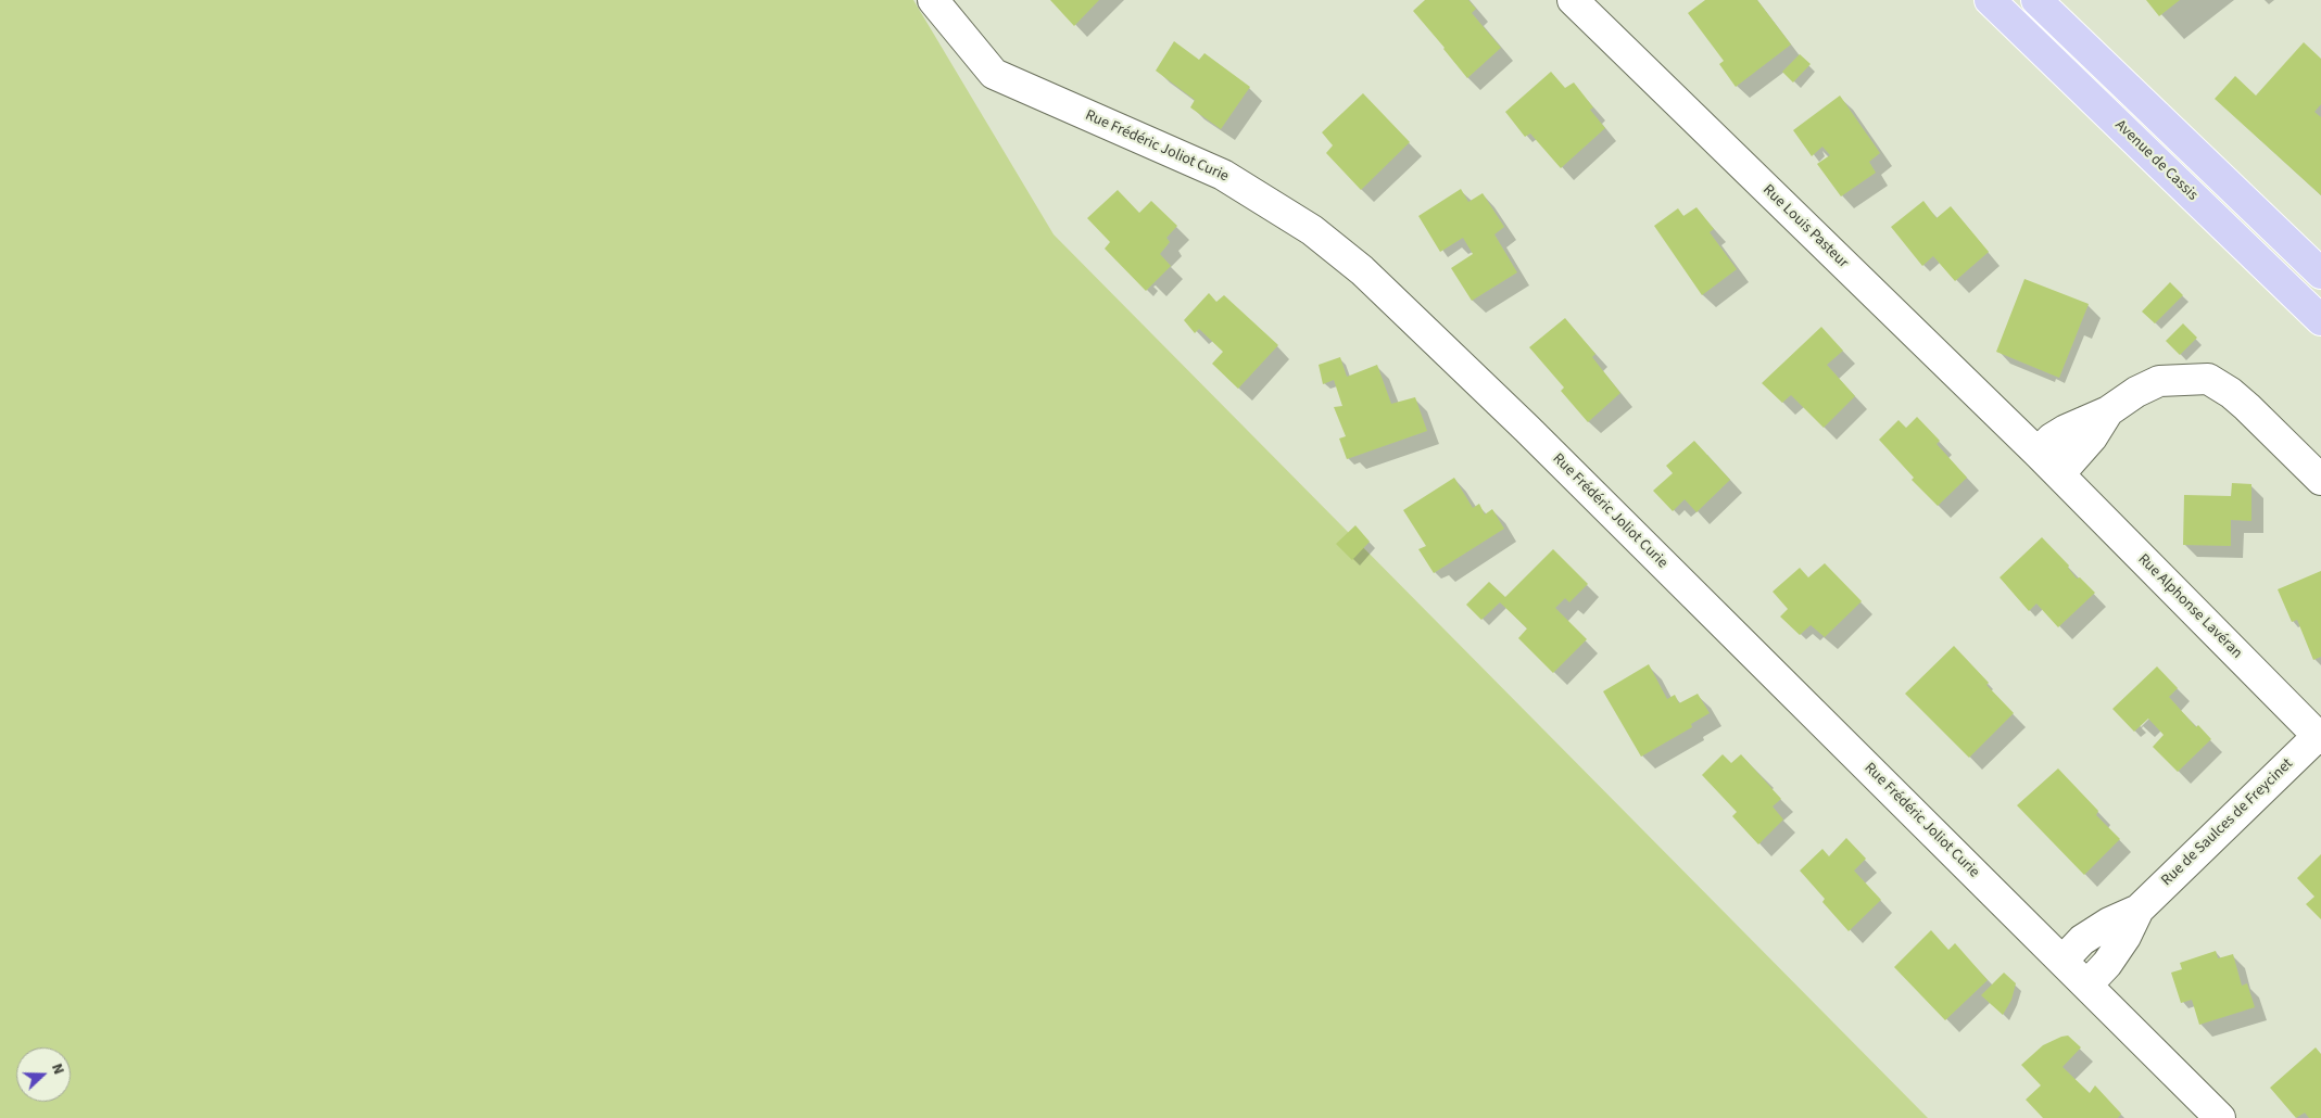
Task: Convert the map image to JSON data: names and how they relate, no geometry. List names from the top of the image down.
{
  "streets": {
    "main road": ["Avenue de Cassis"],
    "street": [
      "Rue Frédéric Joliot Curie",
      "Rue Louis Pasteur",
      "Rue Alphonse Lavéran",
      "Rue de Saulces de Freycinet"
    ]
  },
  "crossings": [
    ["Rue Frédéric Joliot Curie", "Rue de Saulces de Freycinet"],
    ["Rue Louis Pasteur", "Rue Alphonse Lavéran"],
    ["Rue Alphonse Lavéran", "Rue de Saulces de Freycinet"]
  ],
  "north": "right"
}
